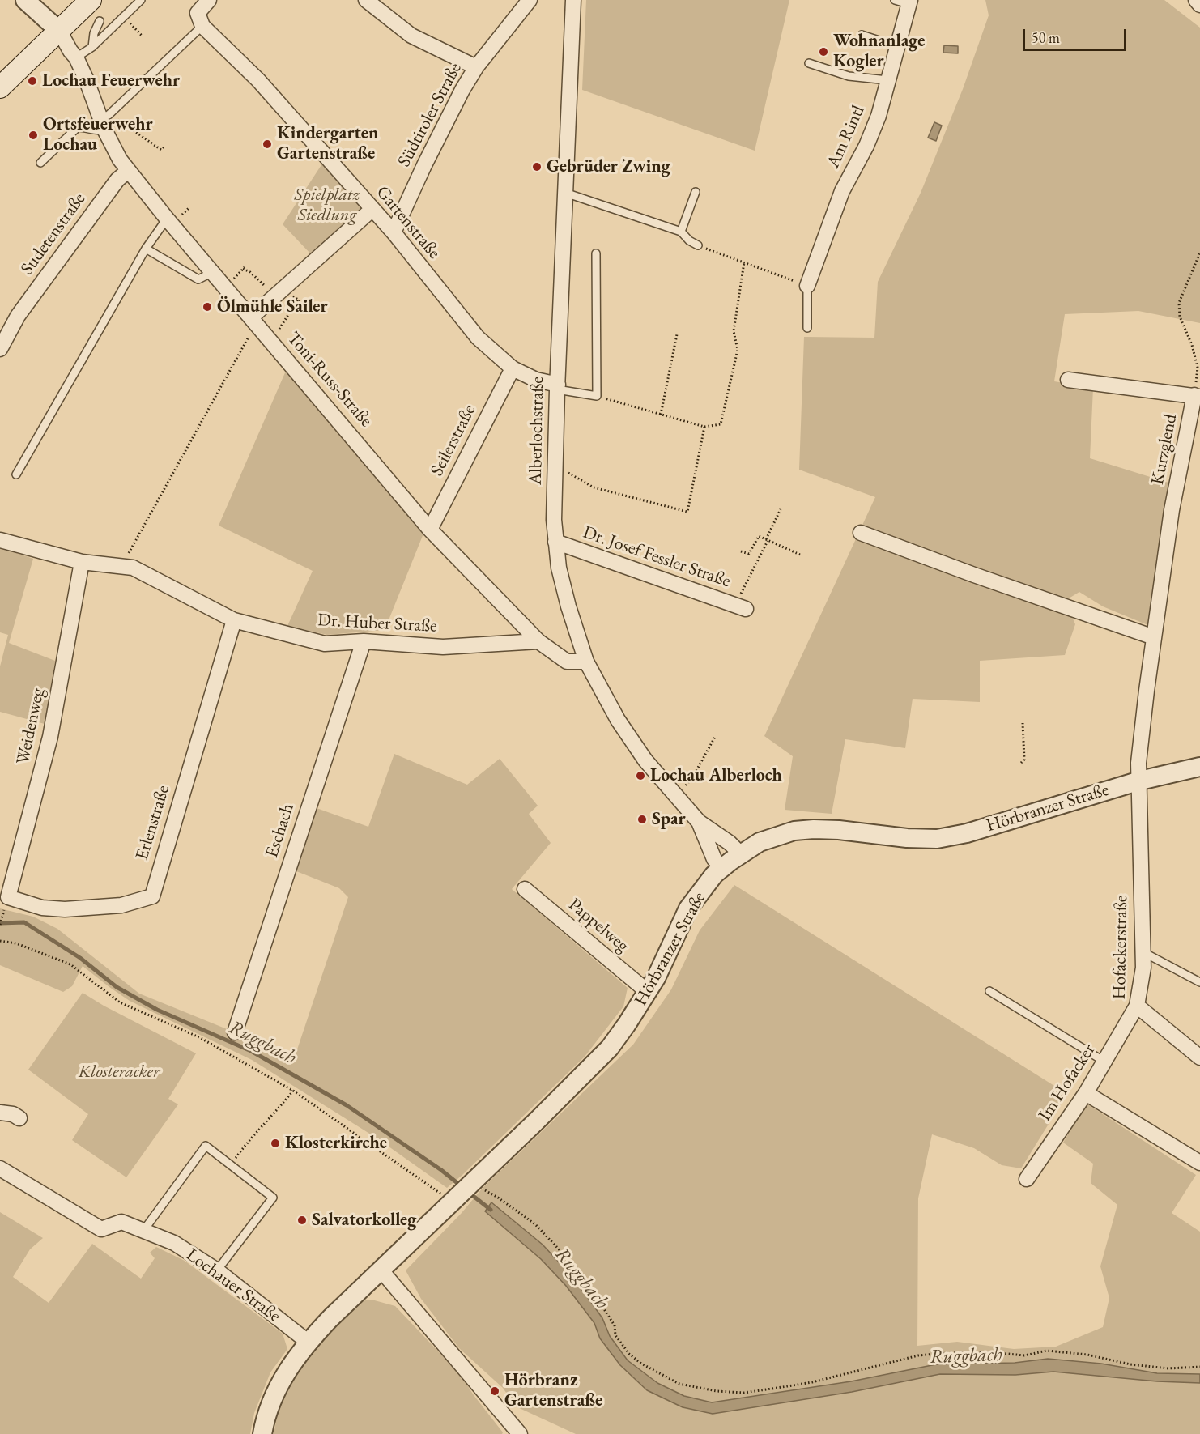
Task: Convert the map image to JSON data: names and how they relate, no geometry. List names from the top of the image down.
{
  "streets": {
    "street": [
      "Südtiroler Straße",
      "Am Rintl",
      "Gartenstraße",
      "Sudetenstraße",
      "Toni-Russ-Straße",
      "Alberlochstraße",
      "Seilerstraße",
      "Kurzglend",
      "Dr. Josef Fessler Straße",
      "Dr. Huber Straße",
      "Weidenweg",
      "Hörbranzer Straße",
      "Erlenstraße",
      "Eschach",
      "Pappelweg",
      "Hofackerstraße",
      "Im Hofacker",
      "Lochauer Straße"
    ]
  },
  "crossings": [
    ["Südtiroler Straße", "Gartenstraße"],
    ["Gartenstraße", "Alberlochstraße"],
    ["Gartenstraße", "Seilerstraße"],
    ["Sudetenstraße", "Toni-Russ-Straße"],
    ["Toni-Russ-Straße", "Alberlochstraße"],
    ["Toni-Russ-Straße", "Seilerstraße"],
    ["Toni-Russ-Straße", "Dr. Huber Straße"],
    ["Alberlochstraße", "Dr. Josef Fessler Straße"],
    ["Alberlochstraße", "Hörbranzer Straße"],
    ["Kurzglend", "Hörbranzer Straße"],
    ["Kurzglend", "Hofackerstraße"],
    ["Dr. Huber Straße", "Weidenweg"],
    ["Dr. Huber Straße", "Erlenstraße"],
    ["Dr. Huber Straße", "Eschach"],
    ["Weidenweg", "Erlenstraße"],
    ["Hörbranzer Straße", "Pappelweg"],
    ["Hörbranzer Straße", "Hofackerstraße"],
    ["Hofackerstraße", "Im Hofacker"]
  ],
  "water": ["Ruggbach"],
  "parks": ["Spielplatz Siedlung", "Klosteracker"],
  "places": [
    "Wohnanlage Kogler",
    "Lochau Feuerwehr",
    "Ortsfeuerwehr Lochau",
    "Kindergarten Gartenstraße",
    "Gebrüder Zwing",
    "Ölmühle Sailer",
    "Lochau Alberloch",
    "Spar",
    "Klosterkirche",
    "Salvatorkolleg",
    "Hörbranz Gartenstraße"
  ],
  "scale_bar": "50 m"
}
